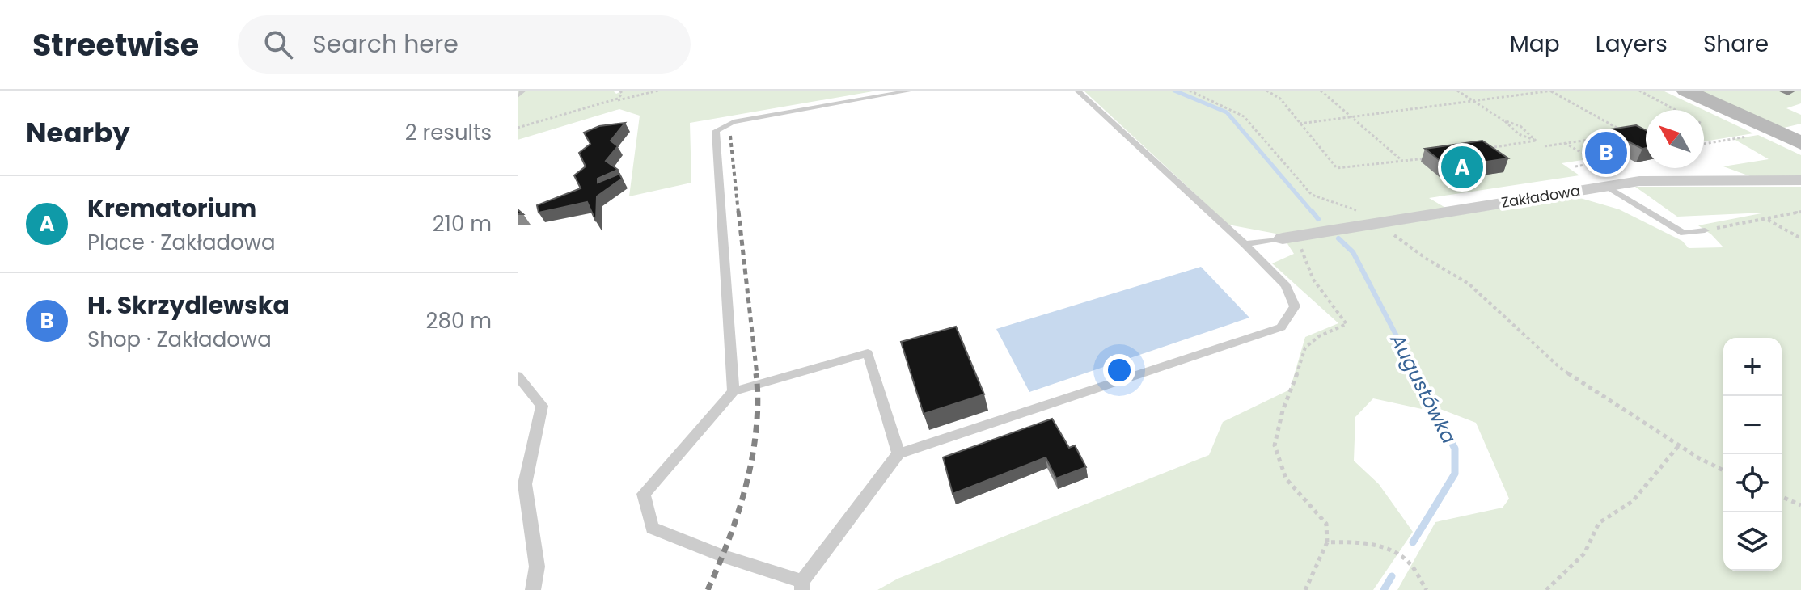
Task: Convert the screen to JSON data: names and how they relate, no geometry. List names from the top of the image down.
{
  "streets": {
    "street": ["Zakładowa"]
  },
  "water": ["Augustówka"],
  "north": "top left",
  "page": {
    "header": "Streetwise",
    "search": "Search here",
    "nav": ["Map", "Layers", "Share"],
    "heading": ["Nearby", "2 results"],
    "pins": ["B", "A"],
    "list": [
      {
        "mark": "A",
        "name": "Krematorium",
        "note": "Place · Zakładowa",
        "value": "210 m"
      },
      {
        "mark": "B",
        "name": "H. Skrzydlewska",
        "note": "Shop · Zakładowa",
        "value": "280 m"
      }
    ],
    "map_buttons": ["+", "−"]
  }
}
